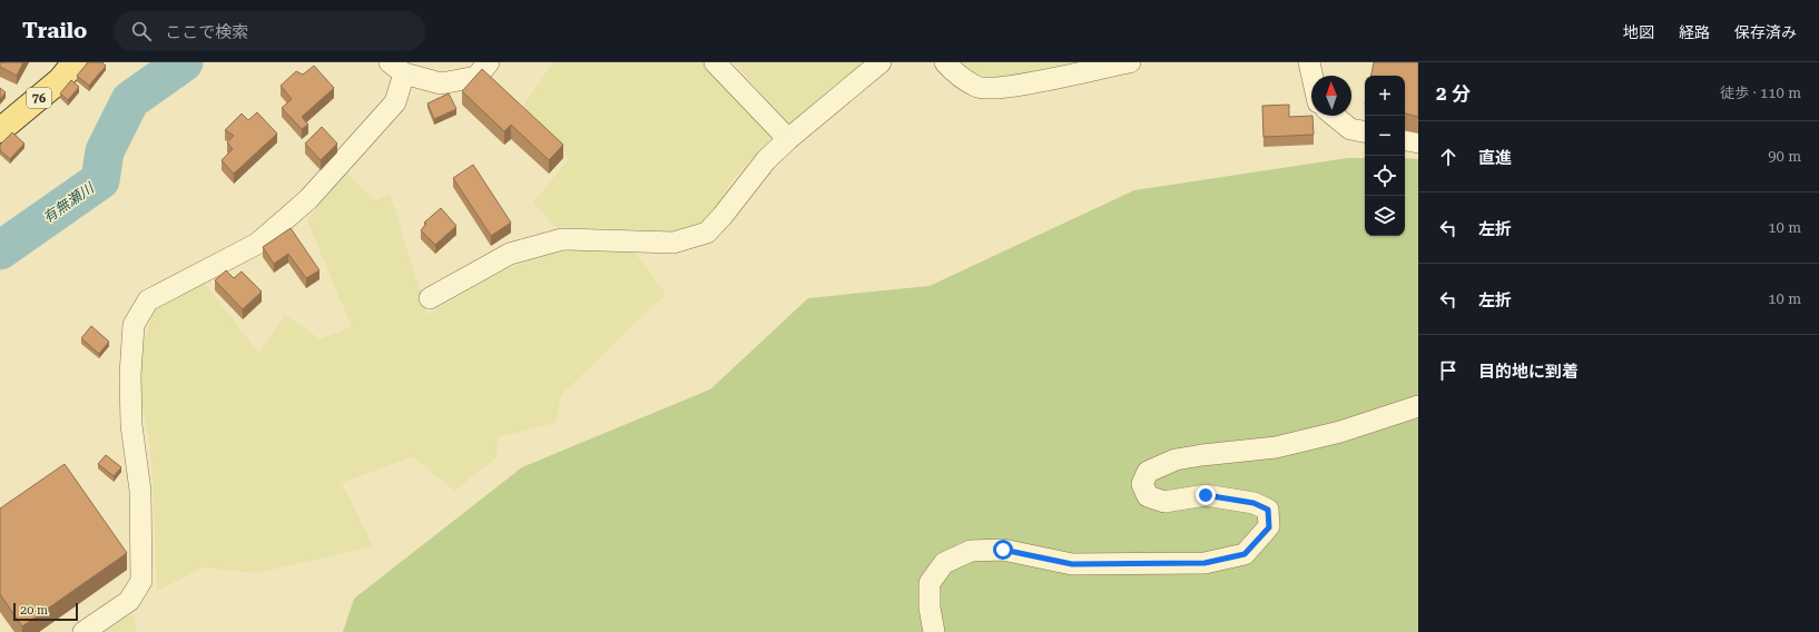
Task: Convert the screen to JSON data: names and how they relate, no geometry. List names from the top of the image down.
{
  "streets": {
    "main road": ["76"]
  },
  "water": ["有無瀬川"],
  "scale_bar": "20 m",
  "north": "top",
  "page": {
    "header": "Trailo",
    "search": "ここで検索",
    "nav": ["地図", "経路", "保存済み"],
    "heading": ["2 分", "徒歩 · 110 m"],
    "map_buttons": ["+", "−"],
    "list": [
      ["直進", "90 m"],
      ["左折", "10 m"],
      ["左折", "10 m"],
      "目的地に到着"
    ],
    "scale": "20 m"
  }
}
